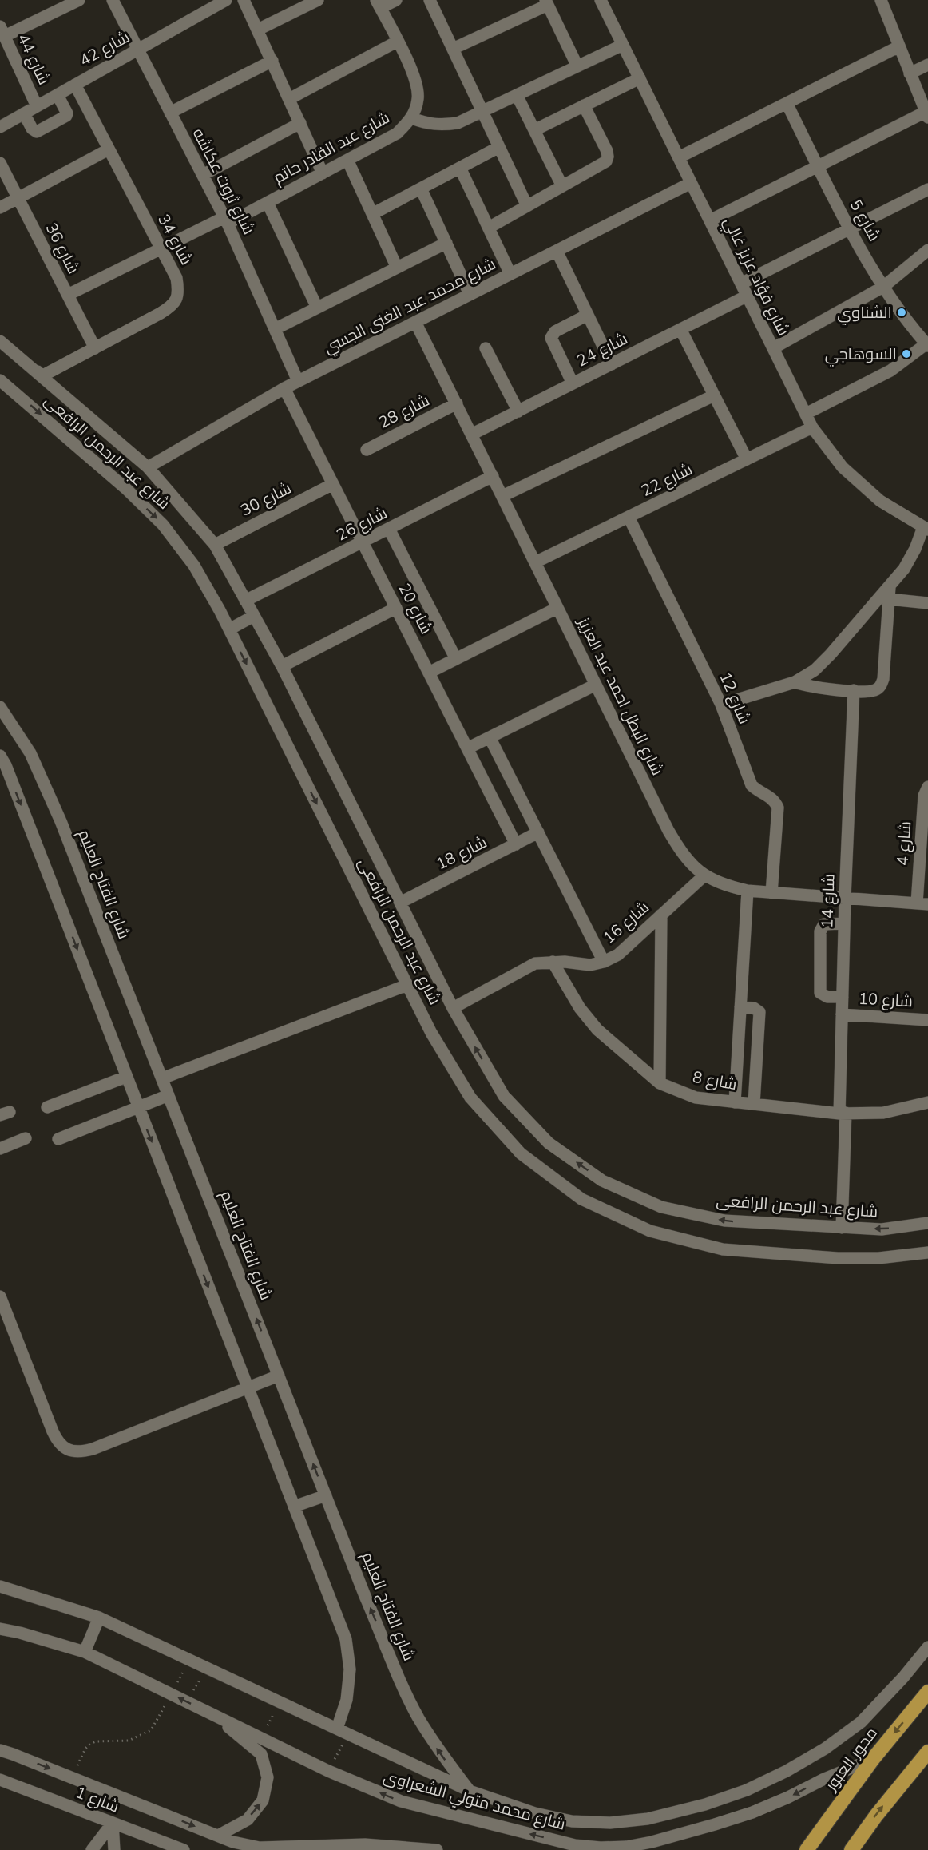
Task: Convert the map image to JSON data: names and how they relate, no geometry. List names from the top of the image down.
{
  "streets": {
    "highway": ["محور العبور"],
    "street": [
      "شارع 42",
      "شارع 44",
      "شارع عبد القادر حاتم",
      "شارع ثروت عكاشه",
      "شارع 5",
      "شارع 34",
      "شارع 36",
      "شارع فؤاد عزيز غالي",
      "شارع محمد عبد الغنى الجسي",
      "شارع 24",
      "شارع 28",
      "شارع عبد الرحمن الرافعى",
      "شارع 22",
      "شارع 30",
      "شارع 26",
      "شارع 20",
      "شارع البطل احمد عبد العزيز",
      "شارع 12",
      "شارع 4",
      "شارع 18",
      "شارع الفتاح العليم",
      "شارع 14",
      "شارع 16",
      "شارع 10",
      "شارع 8",
      "شارع 1",
      "شارع محمد متولي الشعراوى"
    ]
  },
  "crossings": [
    ["شارع 42", "شارع 44"],
    ["شارع 42", "شارع ثروت عكاشه"],
    ["شارع 42", "شارع 34"],
    ["شارع عبد القادر حاتم", "شارع ثروت عكاشه"],
    ["شارع عبد القادر حاتم", "شارع 34"],
    ["شارع عبد القادر حاتم", "شارع 36"],
    ["شارع ثروت عكاشه", "شارع محمد عبد الغنى الجسي"],
    ["شارع 34", "شارع 36"],
    ["شارع 34", "شارع عبد الرحمن الرافعى"],
    ["شارع فؤاد عزيز غالي", "شارع محمد عبد الغنى الجسي"],
    ["شارع فؤاد عزيز غالي", "شارع 24"],
    ["شارع فؤاد عزيز غالي", "شارع 22"],
    ["شارع محمد عبد الغنى الجسي", "شارع عبد الرحمن الرافعى"],
    ["شارع محمد عبد الغنى الجسي", "شارع 20"],
    ["شارع محمد عبد الغنى الجسي", "شارع البطل احمد عبد العزيز"],
    ["شارع 24", "شارع البطل احمد عبد العزيز"],
    ["شارع 28", "شارع البطل احمد عبد العزيز"],
    ["شارع عبد الرحمن الرافعى", "شارع 30"],
    ["شارع عبد الرحمن الرافعى", "شارع 26"],
    ["شارع عبد الرحمن الرافعى", "شارع 18"],
    ["شارع عبد الرحمن الرافعى", "شارع 14"],
    ["شارع عبد الرحمن الرافعى", "شارع 16"],
    ["شارع 22", "شارع البطل احمد عبد العزيز"],
    ["شارع 22", "شارع 12"],
    ["شارع 30", "شارع 20"],
    ["شارع 26", "شارع 20"],
    ["شارع 26", "شارع البطل احمد عبد العزيز"],
    ["شارع 20", "شارع 18"],
    ["شارع البطل احمد عبد العزيز", "شارع 12"],
    ["شارع البطل احمد عبد العزيز", "شارع 4"],
    ["شارع البطل احمد عبد العزيز", "شارع 14"],
    ["شارع البطل احمد عبد العزيز", "شارع 16"],
    ["شارع 14", "شارع 10"],
    ["شارع 14", "شارع 8"],
    ["شارع 16", "شارع 8"],
    ["محور العبور", "شارع محمد متولي الشعراوى"]
  ],
  "places": ["الشناوي", "السوهاجي"]
}
